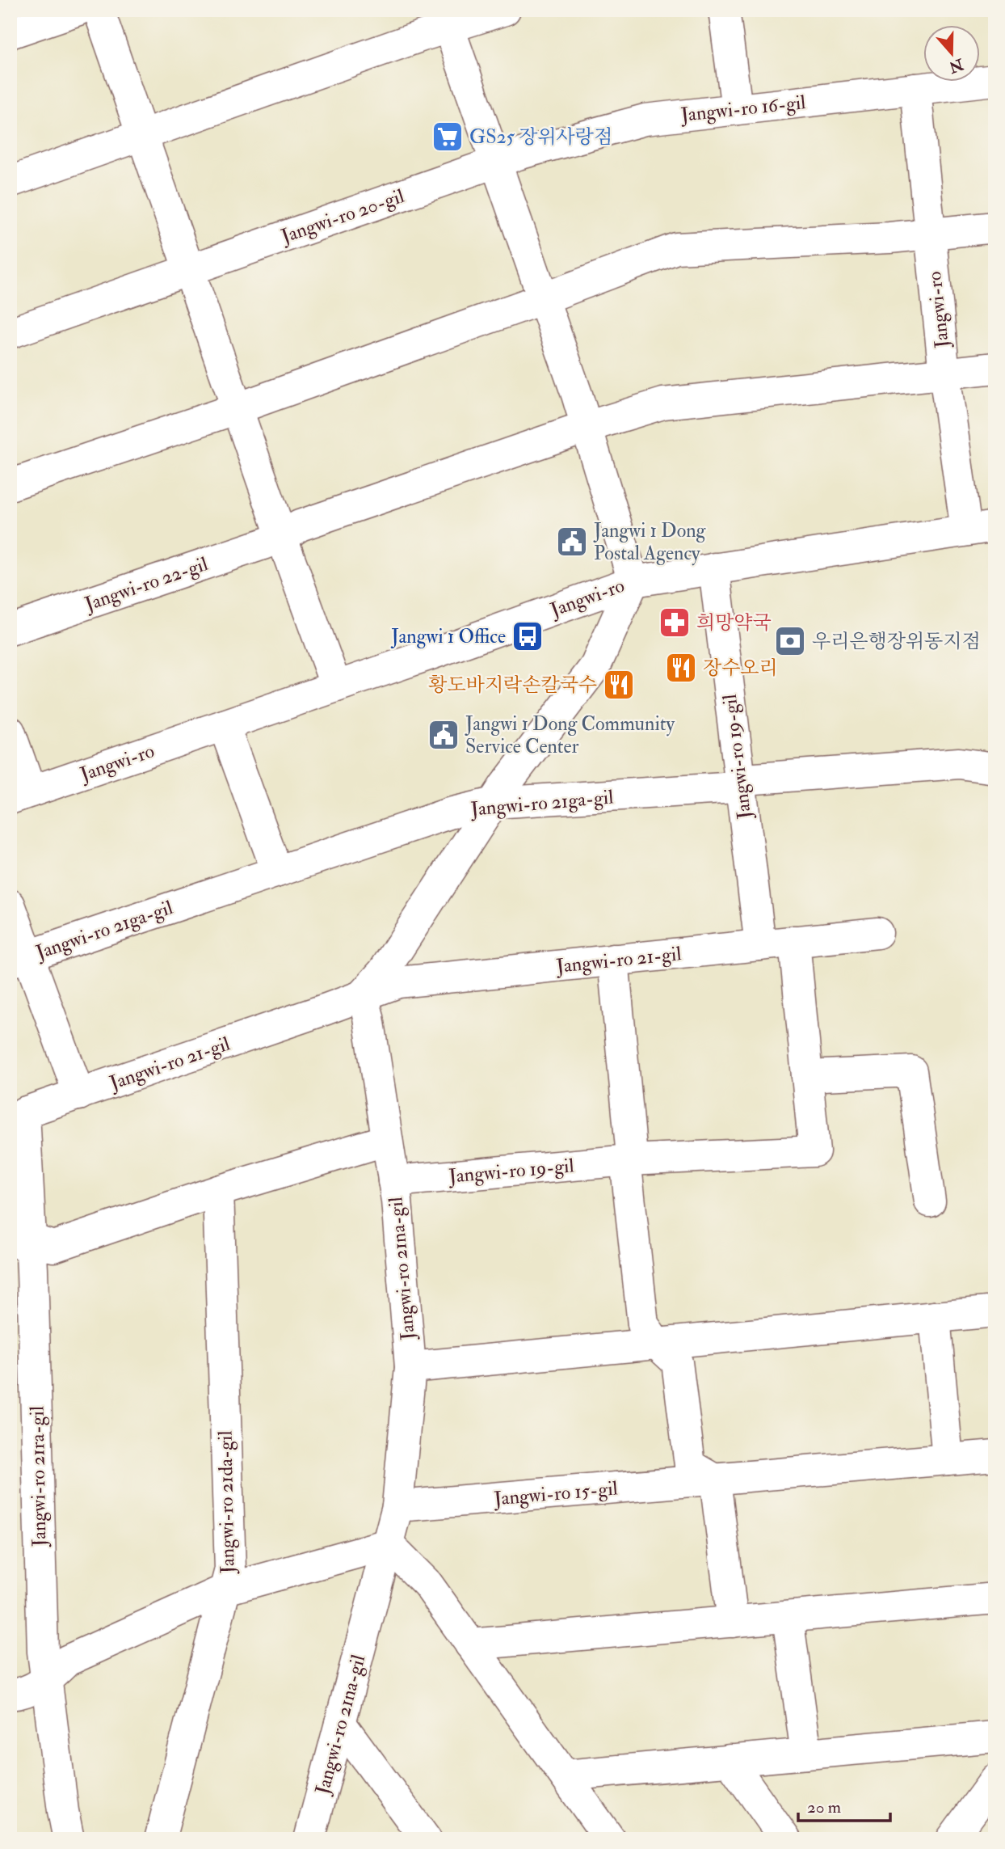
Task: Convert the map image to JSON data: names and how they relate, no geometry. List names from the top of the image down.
{
  "streets": {
    "street": [
      "Jangwi-ro 16-gil",
      "Jangwi-ro 20-gil",
      "Jangwi-ro",
      "Jangwi-ro 22-gil",
      "Jangwi-ro 19-gil",
      "Jangwi-ro 21ga-gil",
      "Jangwi-ro 21-gil",
      "Jangwi-ro 21na-gil",
      "Jangwi-ro 21ra-gil",
      "Jangwi-ro 15-gil",
      "Jangwi-ro 21da-gil"
    ]
  },
  "crossings": [
    ["Jangwi-ro 16-gil", "Jangwi-ro 20-gil"],
    ["Jangwi-ro 16-gil", "Jangwi-ro"],
    ["Jangwi-ro", "Jangwi-ro 19-gil"],
    ["Jangwi-ro", "Jangwi-ro 21-gil"],
    ["Jangwi-ro 19-gil", "Jangwi-ro 21ga-gil"],
    ["Jangwi-ro 19-gil", "Jangwi-ro 21-gil"],
    ["Jangwi-ro 19-gil", "Jangwi-ro 21na-gil"],
    ["Jangwi-ro 21ga-gil", "Jangwi-ro 21-gil"],
    ["Jangwi-ro 21-gil", "Jangwi-ro 21na-gil"],
    ["Jangwi-ro 21-gil", "Jangwi-ro 21ra-gil"],
    ["Jangwi-ro 21na-gil", "Jangwi-ro 15-gil"]
  ],
  "places": {
    "supermarket": ["GS25 장위사랑점"],
    "public building": ["Jangwi 1 Dong Postal Agency", "Jangwi 1 Dong Community Service Center"],
    "pharmacy": ["희망약국"],
    "bus stop": ["Jangwi 1 Office"],
    "bank": ["우리은행장위동지점"],
    "restaurant": ["장수오리", "황도바지락손칼국수"]
  },
  "scale_bar": "20 m",
  "north": "bottom"
}
